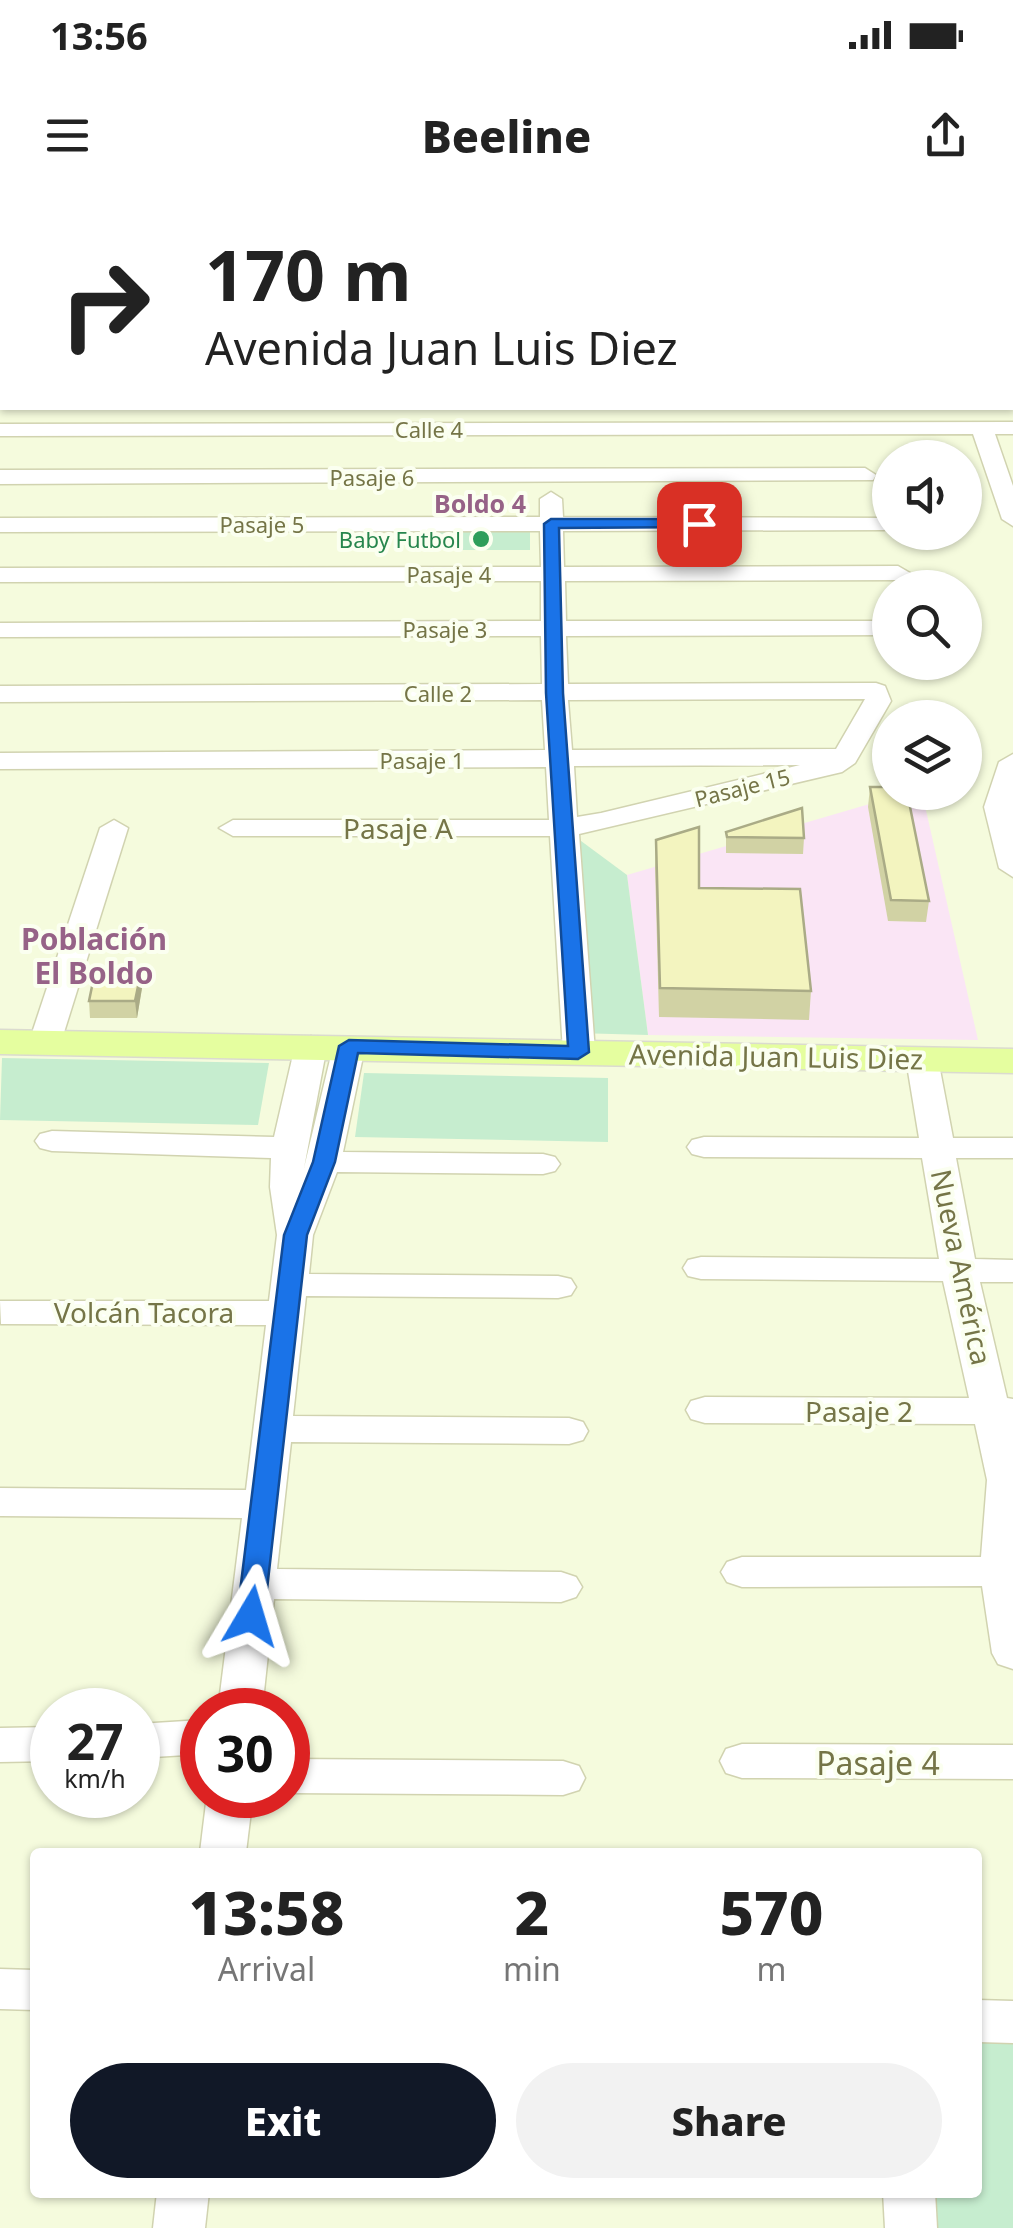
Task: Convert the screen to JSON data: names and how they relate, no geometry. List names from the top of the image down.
{
  "streets": {
    "main road": ["Avenida Juan Luis Diez"],
    "street": [
      "Calle 4",
      "Pasaje 6",
      "Pasaje 5",
      "Pasaje 4",
      "Pasaje 3",
      "Calle 2",
      "Pasaje 1",
      "Pasaje 15",
      "Pasaje A",
      "Nueva América",
      "Volcán Tacora",
      "Pasaje 2"
    ]
  },
  "crossings": [
    ["Pasaje 5", "Pasaje 4"],
    ["Pasaje 1", "Pasaje 15"],
    ["Pasaje 15", "Pasaje A"],
    ["Avenida Juan Luis Diez", "Nueva América"],
    ["Nueva América", "Pasaje 2"]
  ],
  "districts": ["Boldo 4", "Población El Boldo"],
  "places": ["Baby Futbol"],
  "page": {
    "status": "13:56",
    "header": "Beeline",
    "turn": ["170 m", "Avenida Juan Luis Diez"],
    "speed": "27 km/h",
    "limit": "30",
    "eta": [
      "13:58",
      "Arrival",
      "2",
      "min",
      "570",
      "m"
    ],
    "buttons": ["Exit", "Share"]
  }
}
